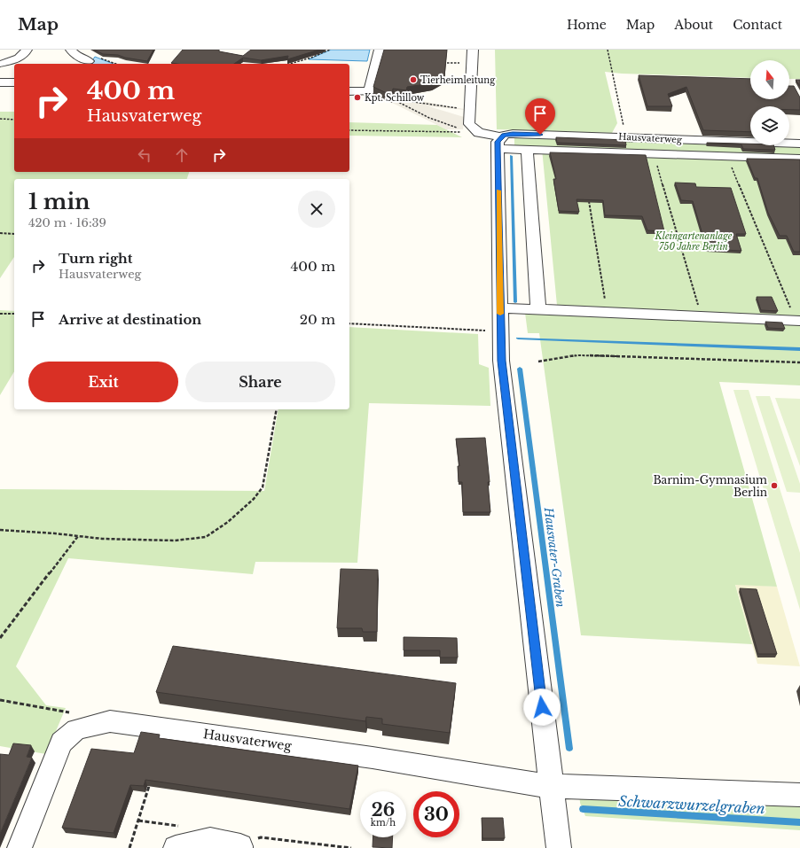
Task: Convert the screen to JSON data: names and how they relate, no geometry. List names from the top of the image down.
{
  "streets": {
    "street": ["Hausvaterweg"]
  },
  "water": ["Hausvater-Graben", "Schwarzwurzelgraben"],
  "parks": ["Kleingartenanlage 750 Jahre Berlin"],
  "places": ["Tierheimleitung", "Kpt. Schillow", "Barnim-Gymnasium Berlin"],
  "north": "top",
  "page": {
    "header": "Map",
    "nav": [
      "Home",
      "Map",
      "About",
      "Contact"
    ],
    "turn": ["400 m", "Hausvaterweg"],
    "heading": ["1 min", "420 m · 16:39"],
    "list": [
      {
        "name": "Turn right",
        "note": "Hausvaterweg",
        "value": "400 m"
      },
      {
        "name": "Arrive at destination",
        "value": "20 m"
      }
    ],
    "buttons": ["Exit", "Share"],
    "speed": "26 km/h",
    "limit": "30"
  }
}
